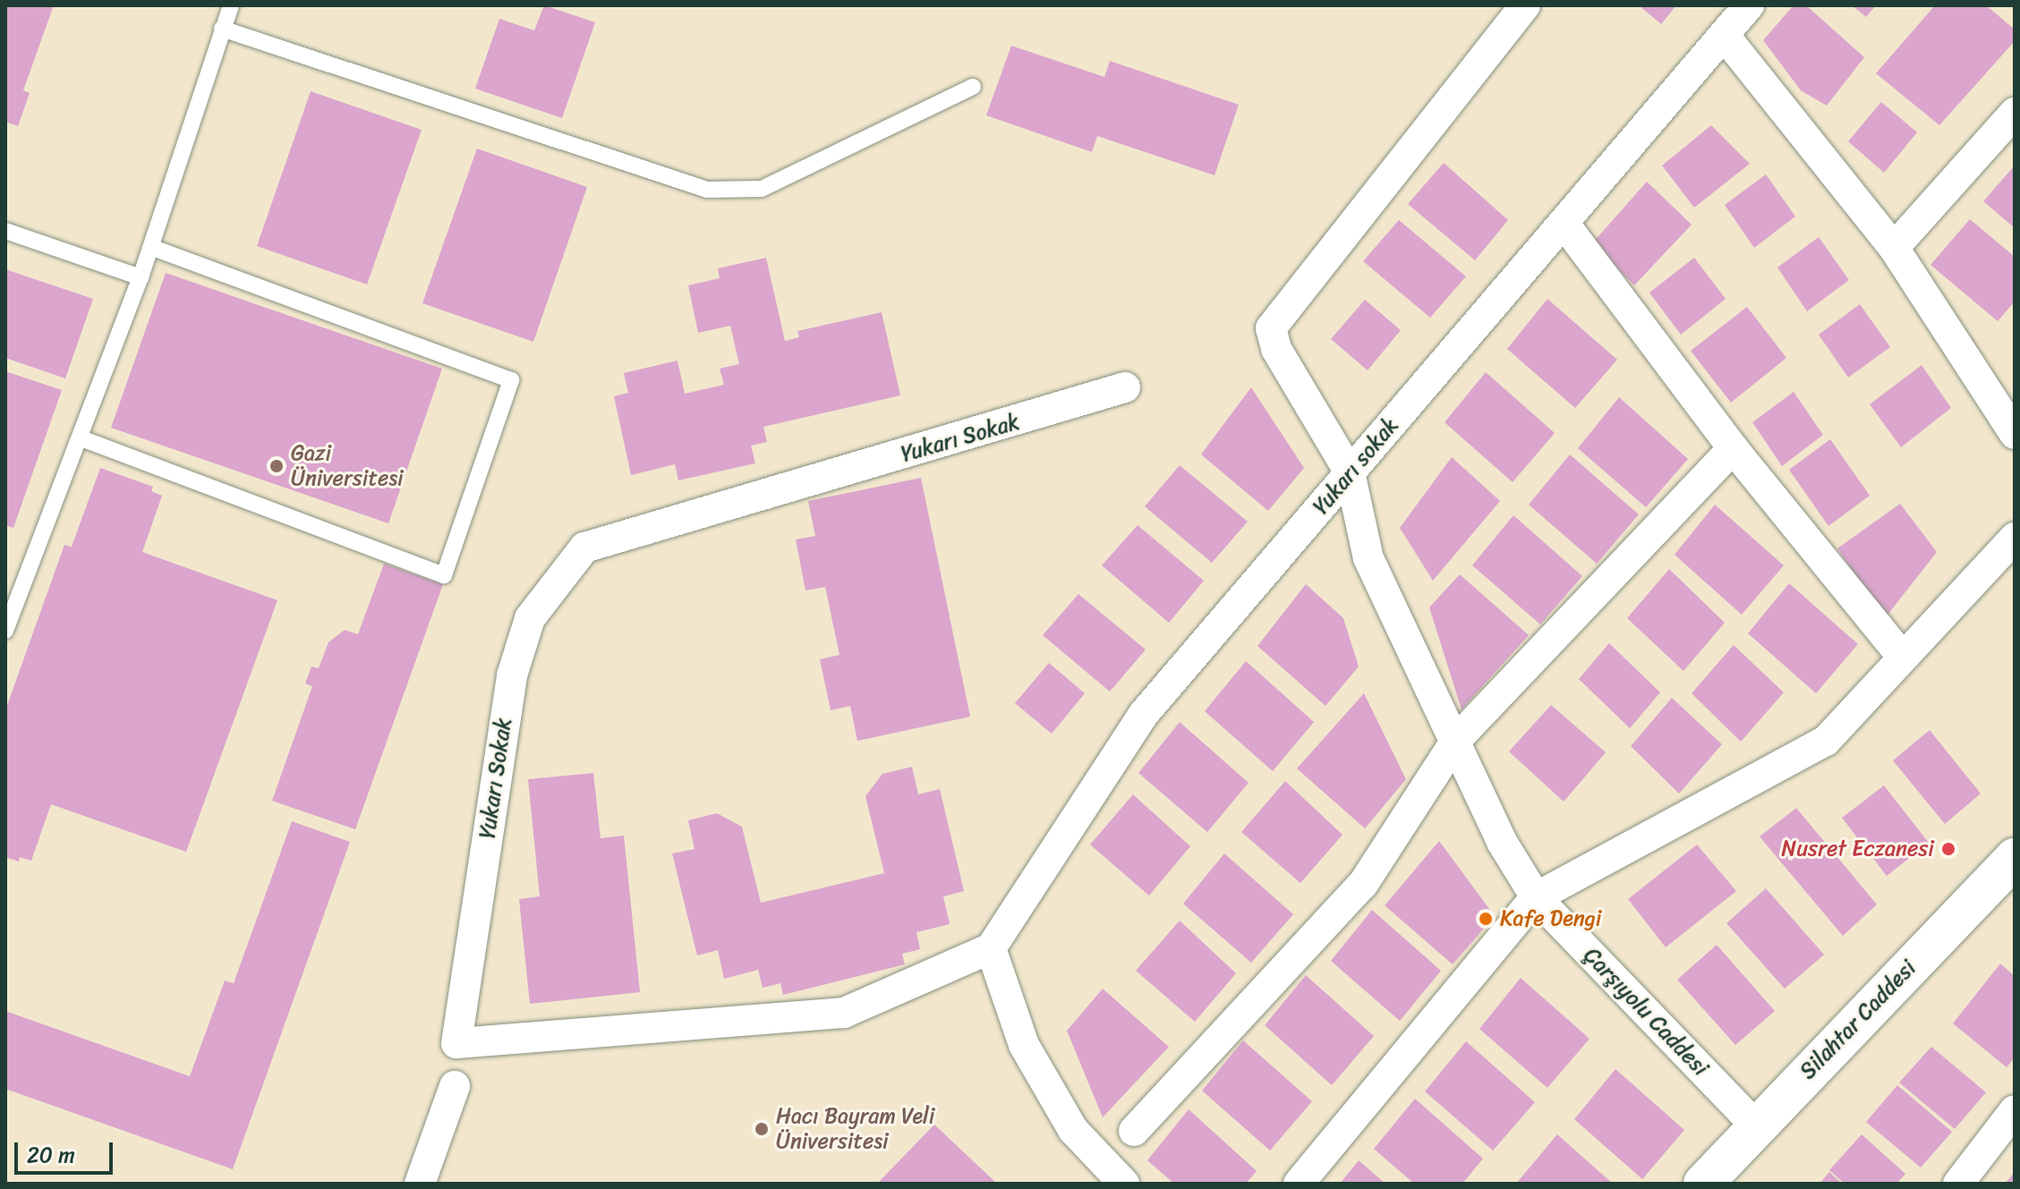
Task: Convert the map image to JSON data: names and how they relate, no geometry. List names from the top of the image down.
{
  "streets": {
    "main road": ["Silahtar Caddesi"],
    "street": ["Yukarı Sokak", "Yukarı sokak", "Çarşıyolu Caddesi"]
  },
  "crossings": [
    ["Yukarı Sokak", "Yukarı sokak"],
    ["Yukarı sokak", "Çarşıyolu Caddesi"],
    ["Çarşıyolu Caddesi", "Silahtar Caddesi"]
  ],
  "places": [
    "Gazi Üniversitesi",
    "Nusret Eczanesi",
    "Kafe Dengi",
    "Hacı Bayram Veli Üniversitesi"
  ],
  "scale_bar": "20 m"
}
